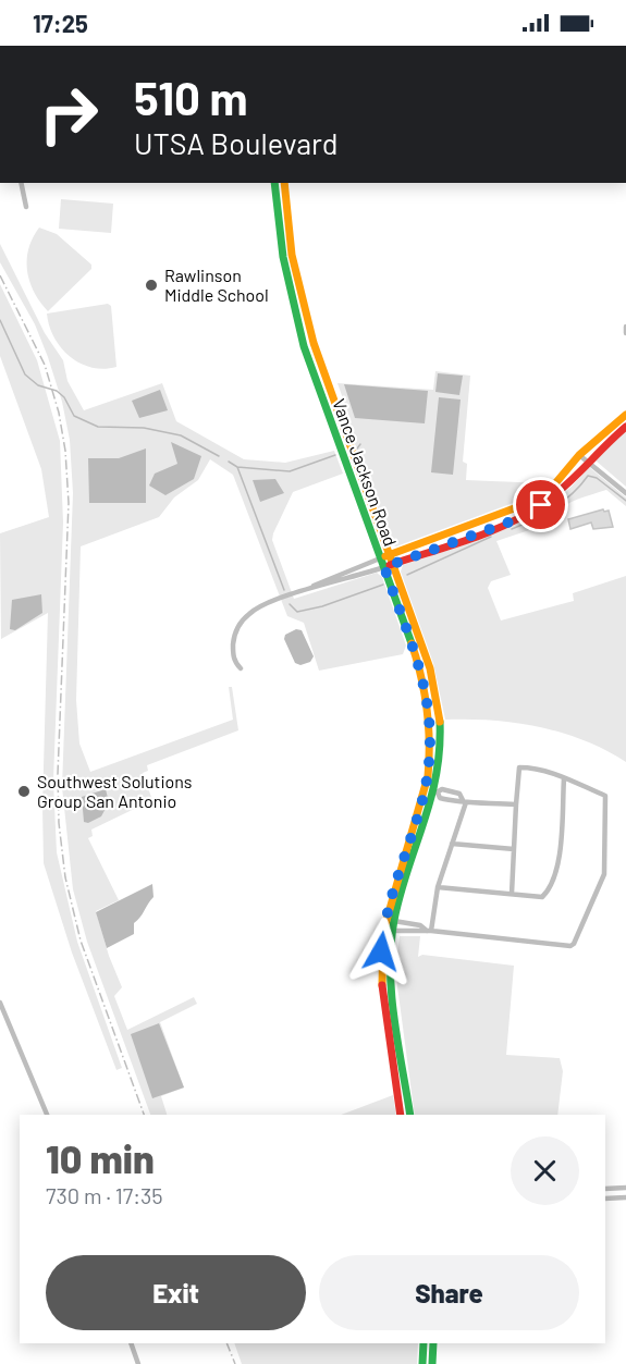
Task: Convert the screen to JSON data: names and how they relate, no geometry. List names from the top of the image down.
{
  "streets": {
    "main road": ["Vance Jackson Road"]
  },
  "places": ["Rawlinson Middle School", "Southwest Solutions Group San Antonio"],
  "page": {
    "status": "17:25",
    "turn": ["510 m", "UTSA Boulevard"],
    "heading": ["10 min", "730 m · 17:35"],
    "buttons": ["Exit", "Share"]
  }
}
